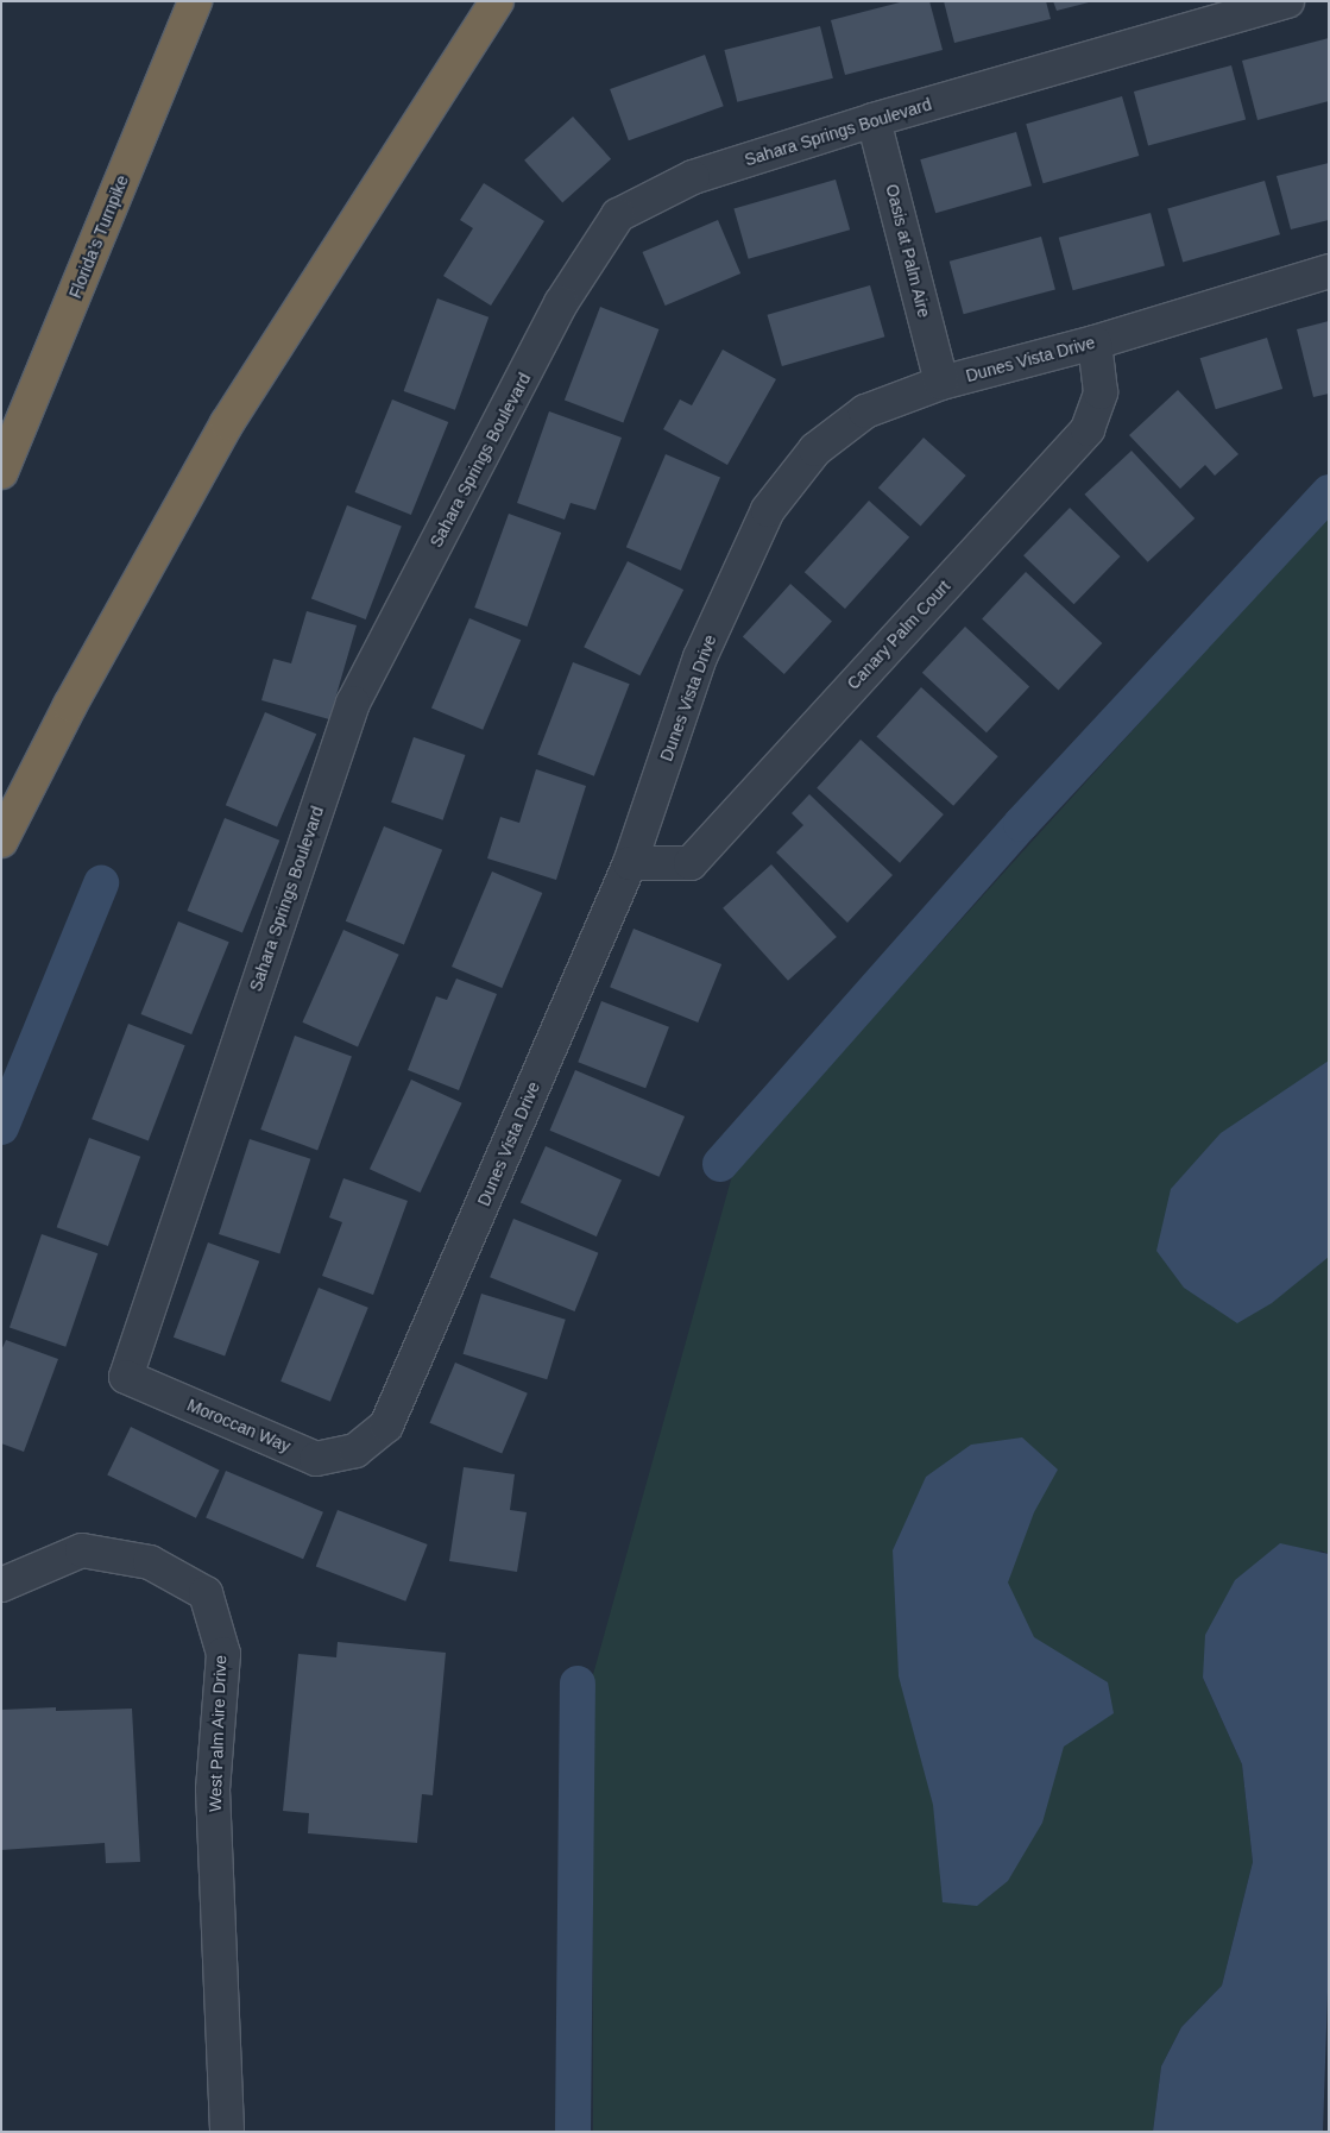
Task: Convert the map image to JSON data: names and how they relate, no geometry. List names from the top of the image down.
{
  "streets": {
    "highway": ["Florida's Turnpike"],
    "street": [
      "Sahara Springs Boulevard",
      "Oasis at Palm Aire",
      "Dunes Vista Drive",
      "Canary Palm Court",
      "Moroccan Way",
      "West Palm Aire Drive"
    ]
  },
  "crossings": [
    ["Sahara Springs Boulevard", "Oasis at Palm Aire"],
    ["Sahara Springs Boulevard", "Moroccan Way"],
    ["Oasis at Palm Aire", "Dunes Vista Drive"],
    ["Dunes Vista Drive", "Canary Palm Court"],
    ["Dunes Vista Drive", "Moroccan Way"]
  ]
}
